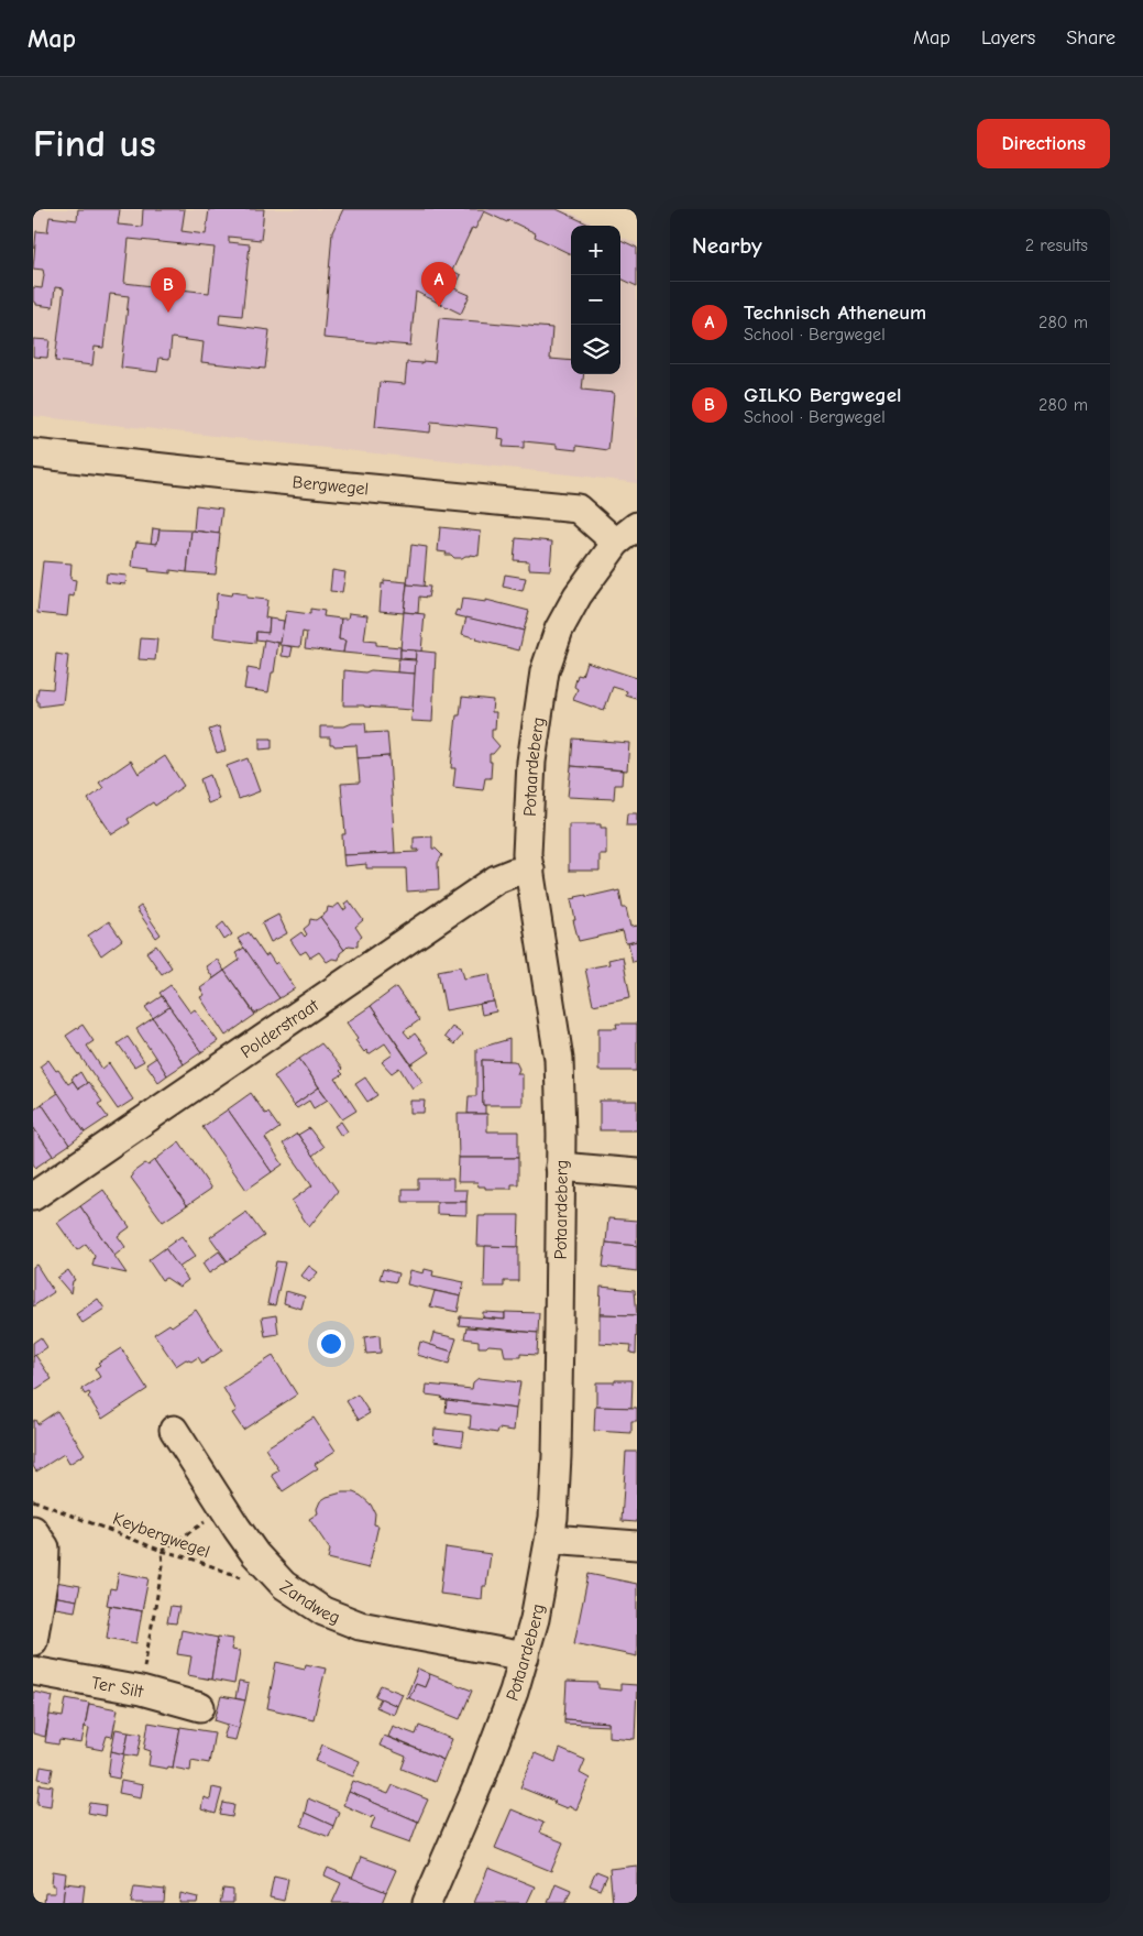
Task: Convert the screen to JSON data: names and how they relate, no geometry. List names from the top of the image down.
{
  "streets": {
    "street": [
      "Bergwegel",
      "Potaardeberg",
      "Polderstraat",
      "Zandweg",
      "Ter Silt"
    ],
    "path": ["Keybergwegel"]
  },
  "crossings": [
    ["Bergwegel", "Potaardeberg"],
    ["Potaardeberg", "Polderstraat"],
    ["Potaardeberg", "Zandweg"]
  ],
  "page": {
    "header": "Map",
    "nav": ["Map", "Layers", "Share"],
    "buttons": "Directions",
    "title": "Find us",
    "heading": ["Nearby", "2 results"],
    "map_buttons": ["+", "−"],
    "pins": ["A", "B"],
    "list": [
      {
        "mark": "A",
        "name": "Technisch Atheneum",
        "note": "School · Bergwegel",
        "value": "280 m"
      },
      {
        "mark": "B",
        "name": "GILKO Bergwegel",
        "note": "School · Bergwegel",
        "value": "280 m"
      }
    ]
  }
}
